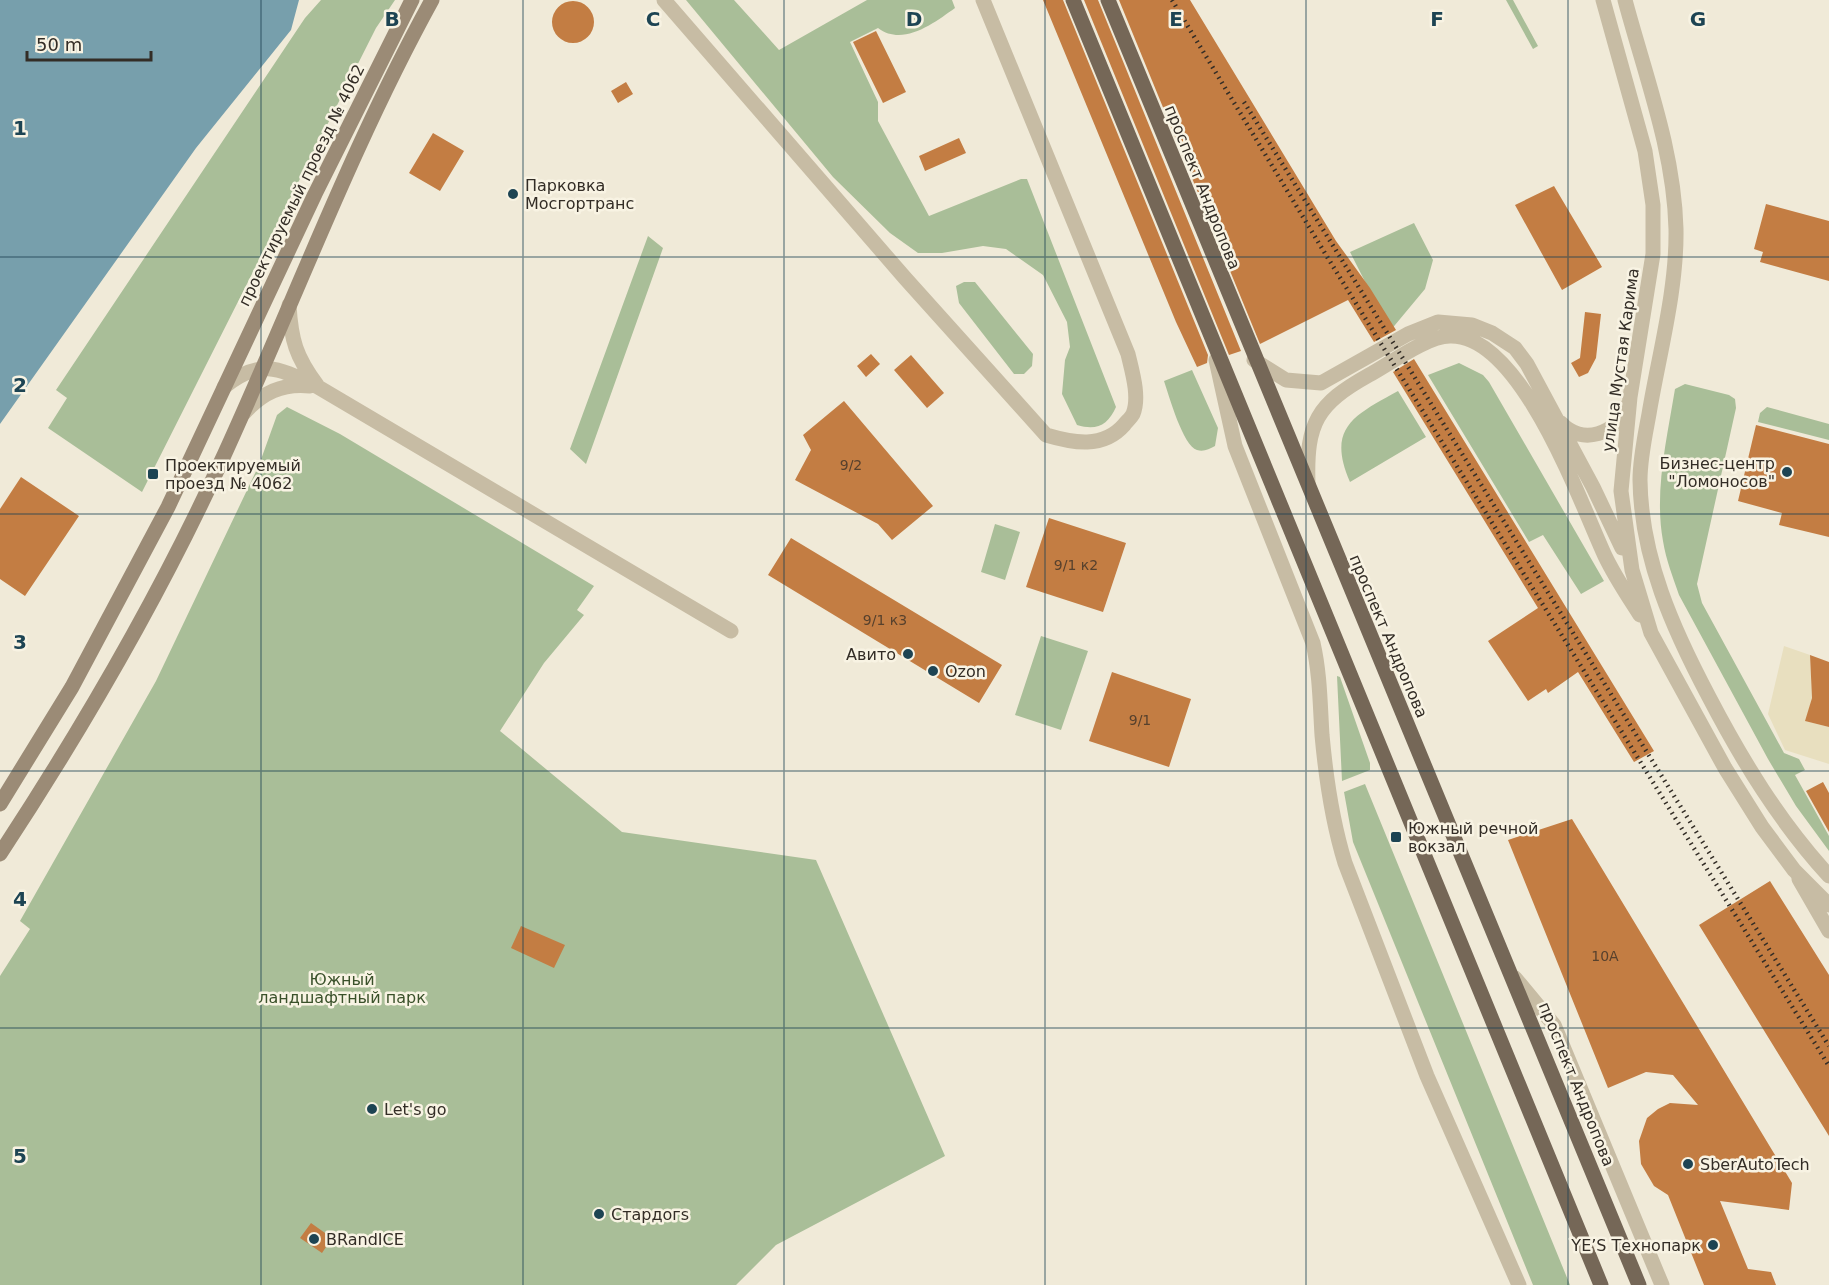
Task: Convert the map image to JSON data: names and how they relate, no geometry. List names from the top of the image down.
{
  "streets": {
    "main road": ["проектируемый проезд № 4062", "проспект Андропова"],
    "street": ["улица Мустая Карима"]
  },
  "parks": ["Южный ландшафтный парк"],
  "places": {
    "other": [
      "Парковка Мосгортранс",
      "Бизнес-центр \"Ломоносов\"",
      "Авито",
      "Ozon",
      "Let's go",
      "SberAutoTech",
      "Стардогs",
      "BRandICE",
      "YE’S Технопарк"
    ],
    "transit": ["Проектируемый проезд № 4062", "Южный речной вокзал"]
  },
  "house_numbers": [
    "9/2",
    "9/1 к2",
    "9/1 к3",
    "9/1",
    "10А"
  ],
  "scale_bar": "50 m",
  "grid": {
    "columns": [
      "B",
      "C",
      "D",
      "E",
      "F",
      "G"
    ],
    "rows": [
      "1",
      "2",
      "3",
      "4",
      "5"
    ]
  }
}
